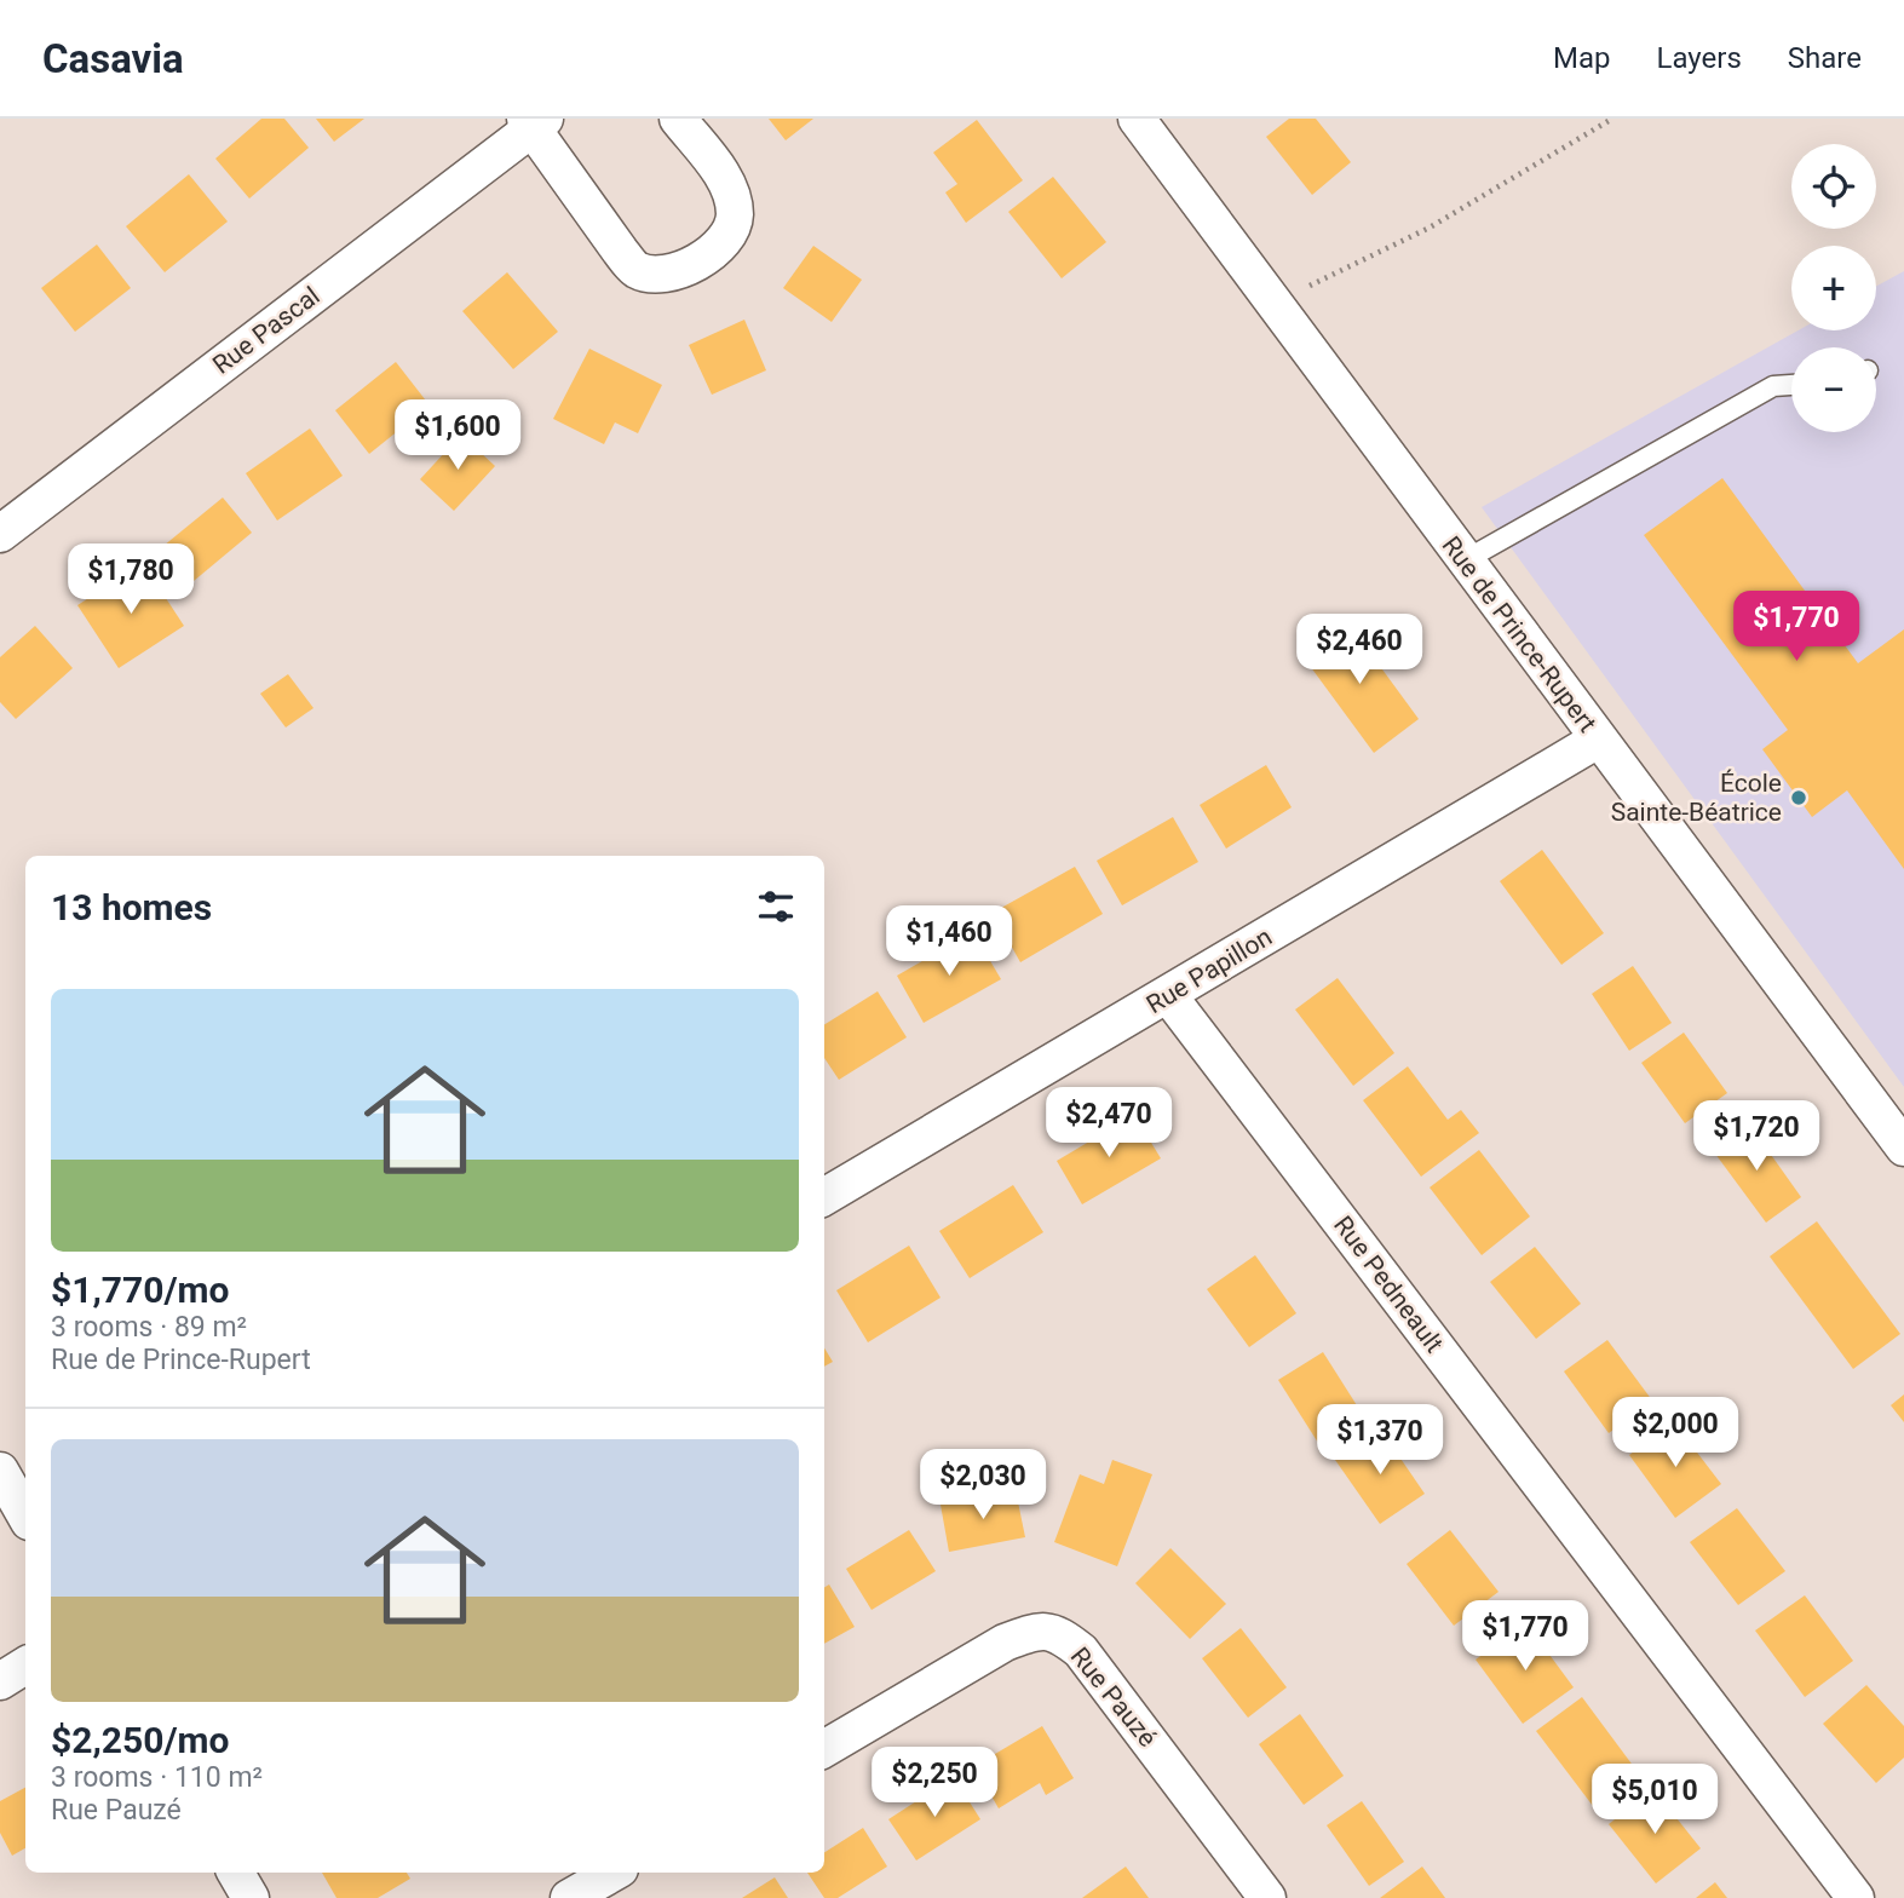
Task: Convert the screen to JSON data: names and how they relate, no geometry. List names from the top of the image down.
{
  "streets": {
    "street": [
      "Rue Pascal",
      "Rue de Prince-Rupert",
      "Rue Papillon",
      "Rue Pedneault",
      "Rue Pauzé"
    ]
  },
  "crossings": [
    ["Rue de Prince-Rupert", "Rue Papillon"],
    ["Rue Papillon", "Rue Pedneault"]
  ],
  "places": ["École Sainte-Béatrice"],
  "page": {
    "header": "Casavia",
    "nav": ["Map", "Layers", "Share"],
    "map_buttons": ["+", "−"],
    "price": [
      "$1,600",
      "$1,780",
      "$1,770",
      "$2,460",
      "$1,460",
      "$2,470",
      "$1,720",
      "$2,000",
      "$1,370",
      "$2,030",
      "$1,770",
      "$2,250",
      "$5,010"
    ],
    "heading": "13 homes",
    "list": [
      {
        "name": "$1,770/mo",
        "note": "3 rooms · 89 m² · Rue de Prince-Rupert"
      },
      {
        "name": "$2,250/mo",
        "note": "3 rooms · 110 m² · Rue Pauzé"
      }
    ]
  }
}
